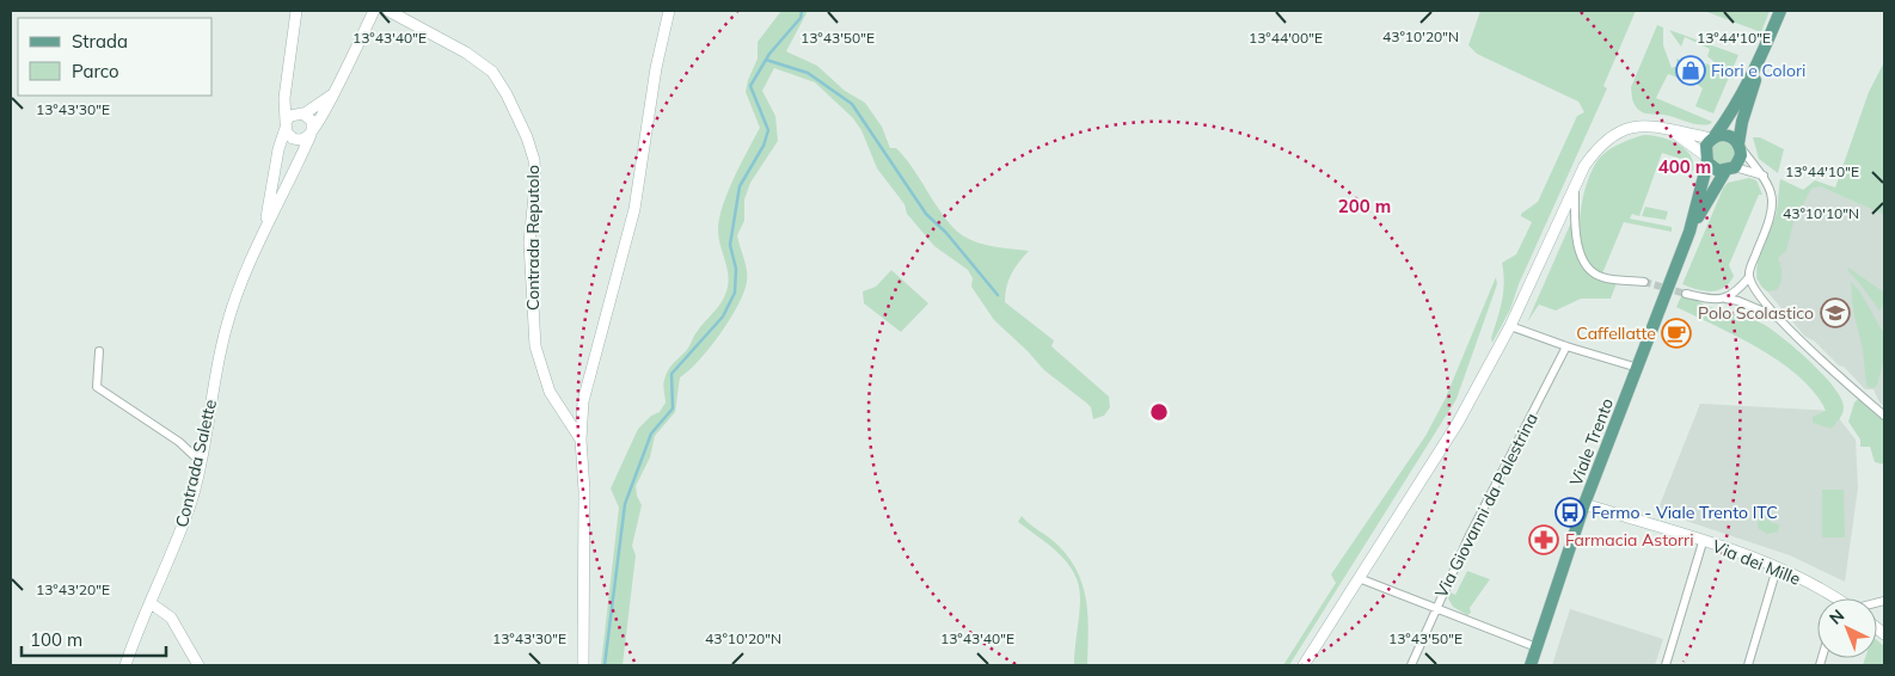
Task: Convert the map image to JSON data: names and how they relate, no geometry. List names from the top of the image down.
{
  "streets": {
    "main road": ["Viale Trento"],
    "street": [
      "Contrada Reputolo",
      "Contrada Salette",
      "Via Giovanni da Palestrina",
      "Via dei Mille"
    ]
  },
  "crossings": [
    ["Viale Trento", "Via dei Mille"]
  ],
  "places": {
    "shop": ["Fiori e Colori"],
    "school or university": ["Polo Scolastico"],
    "cafe": ["Caffellatte"],
    "bus stop": ["Fermo - Viale Trento ITC"],
    "pharmacy": ["Farmacia Astorri"]
  },
  "legend": ["Strada", "Parco"],
  "scale_bar": "100 m",
  "north": "top left",
  "coordinates": [
    "43°10'20\"N",
    "13°43'40\"E",
    "13°43'50\"E",
    "13°44'00\"E",
    "13°44'10\"E",
    "13°43'30\"E",
    "43°10'10\"N",
    "13°43'20\"E"
  ],
  "rings": ["400 m", "200 m"]
}
